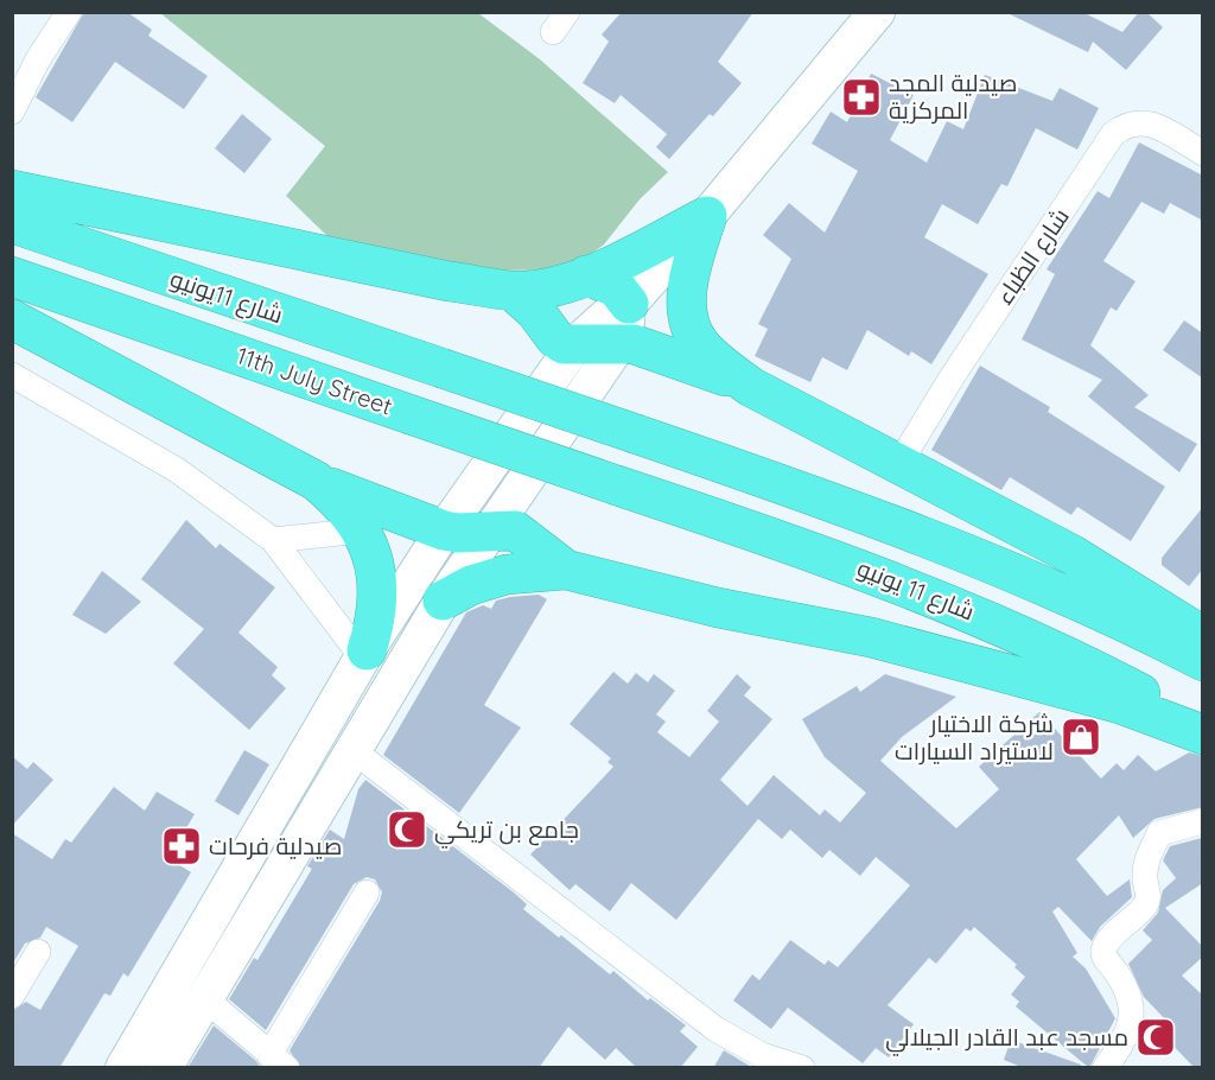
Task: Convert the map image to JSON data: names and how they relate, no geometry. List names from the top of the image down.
{
  "streets": {
    "highway": ["شارع 11يونيو", "11th July Street", "شارع 11 يونيو"],
    "street": ["شارع الظباء"]
  },
  "crossings": [
    ["11th July Street", "شارع 11 يونيو"]
  ],
  "places": {
    "pharmacy": ["صيدلية المجد المركزية", "صيدلية فرحات"],
    "shop": ["شركة الاختيار لاستيراد السيارات"],
    "mosque": ["جامع بن تريكي", "مسجد عبد القادر الجيلالي"]
  }
}
